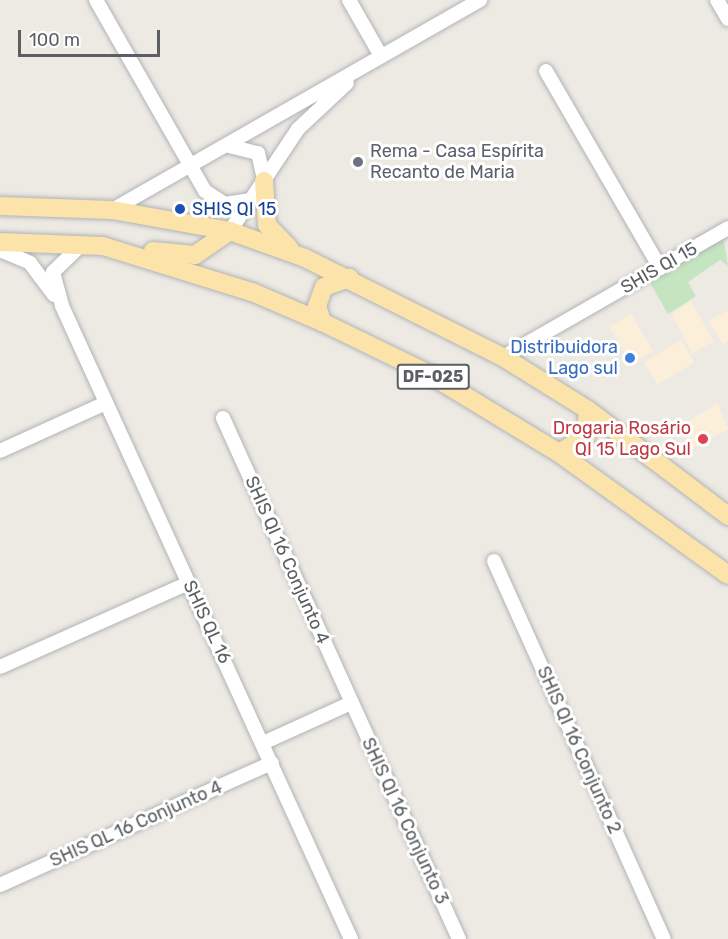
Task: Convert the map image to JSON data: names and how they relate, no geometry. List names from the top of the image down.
{
  "streets": {
    "main road": ["DF-025"],
    "street": [
      "SHIS QI 15",
      "SHIS QI 16 Conjunto 4",
      "SHIS QL 16",
      "SHIS QI 16 Conjunto 2",
      "SHIS QI 16 Conjunto 3",
      "SHIS QL 16 Conjunto 4"
    ]
  },
  "crossings": [
    ["SHIS QI 15", "DF-025"],
    ["DF-025", "SHIS QL 16"],
    ["SHIS QI 16 Conjunto 4", "SHIS QI 16 Conjunto 3"],
    ["SHIS QL 16", "SHIS QL 16 Conjunto 4"]
  ],
  "places": [
    "Rema - Casa Espírita Recanto de Maria",
    "SHIS QI 15",
    "Distribuidora Lago sul",
    "Drogaria Rosário QI 15 Lago Sul"
  ],
  "scale_bar": "100 m"
}
